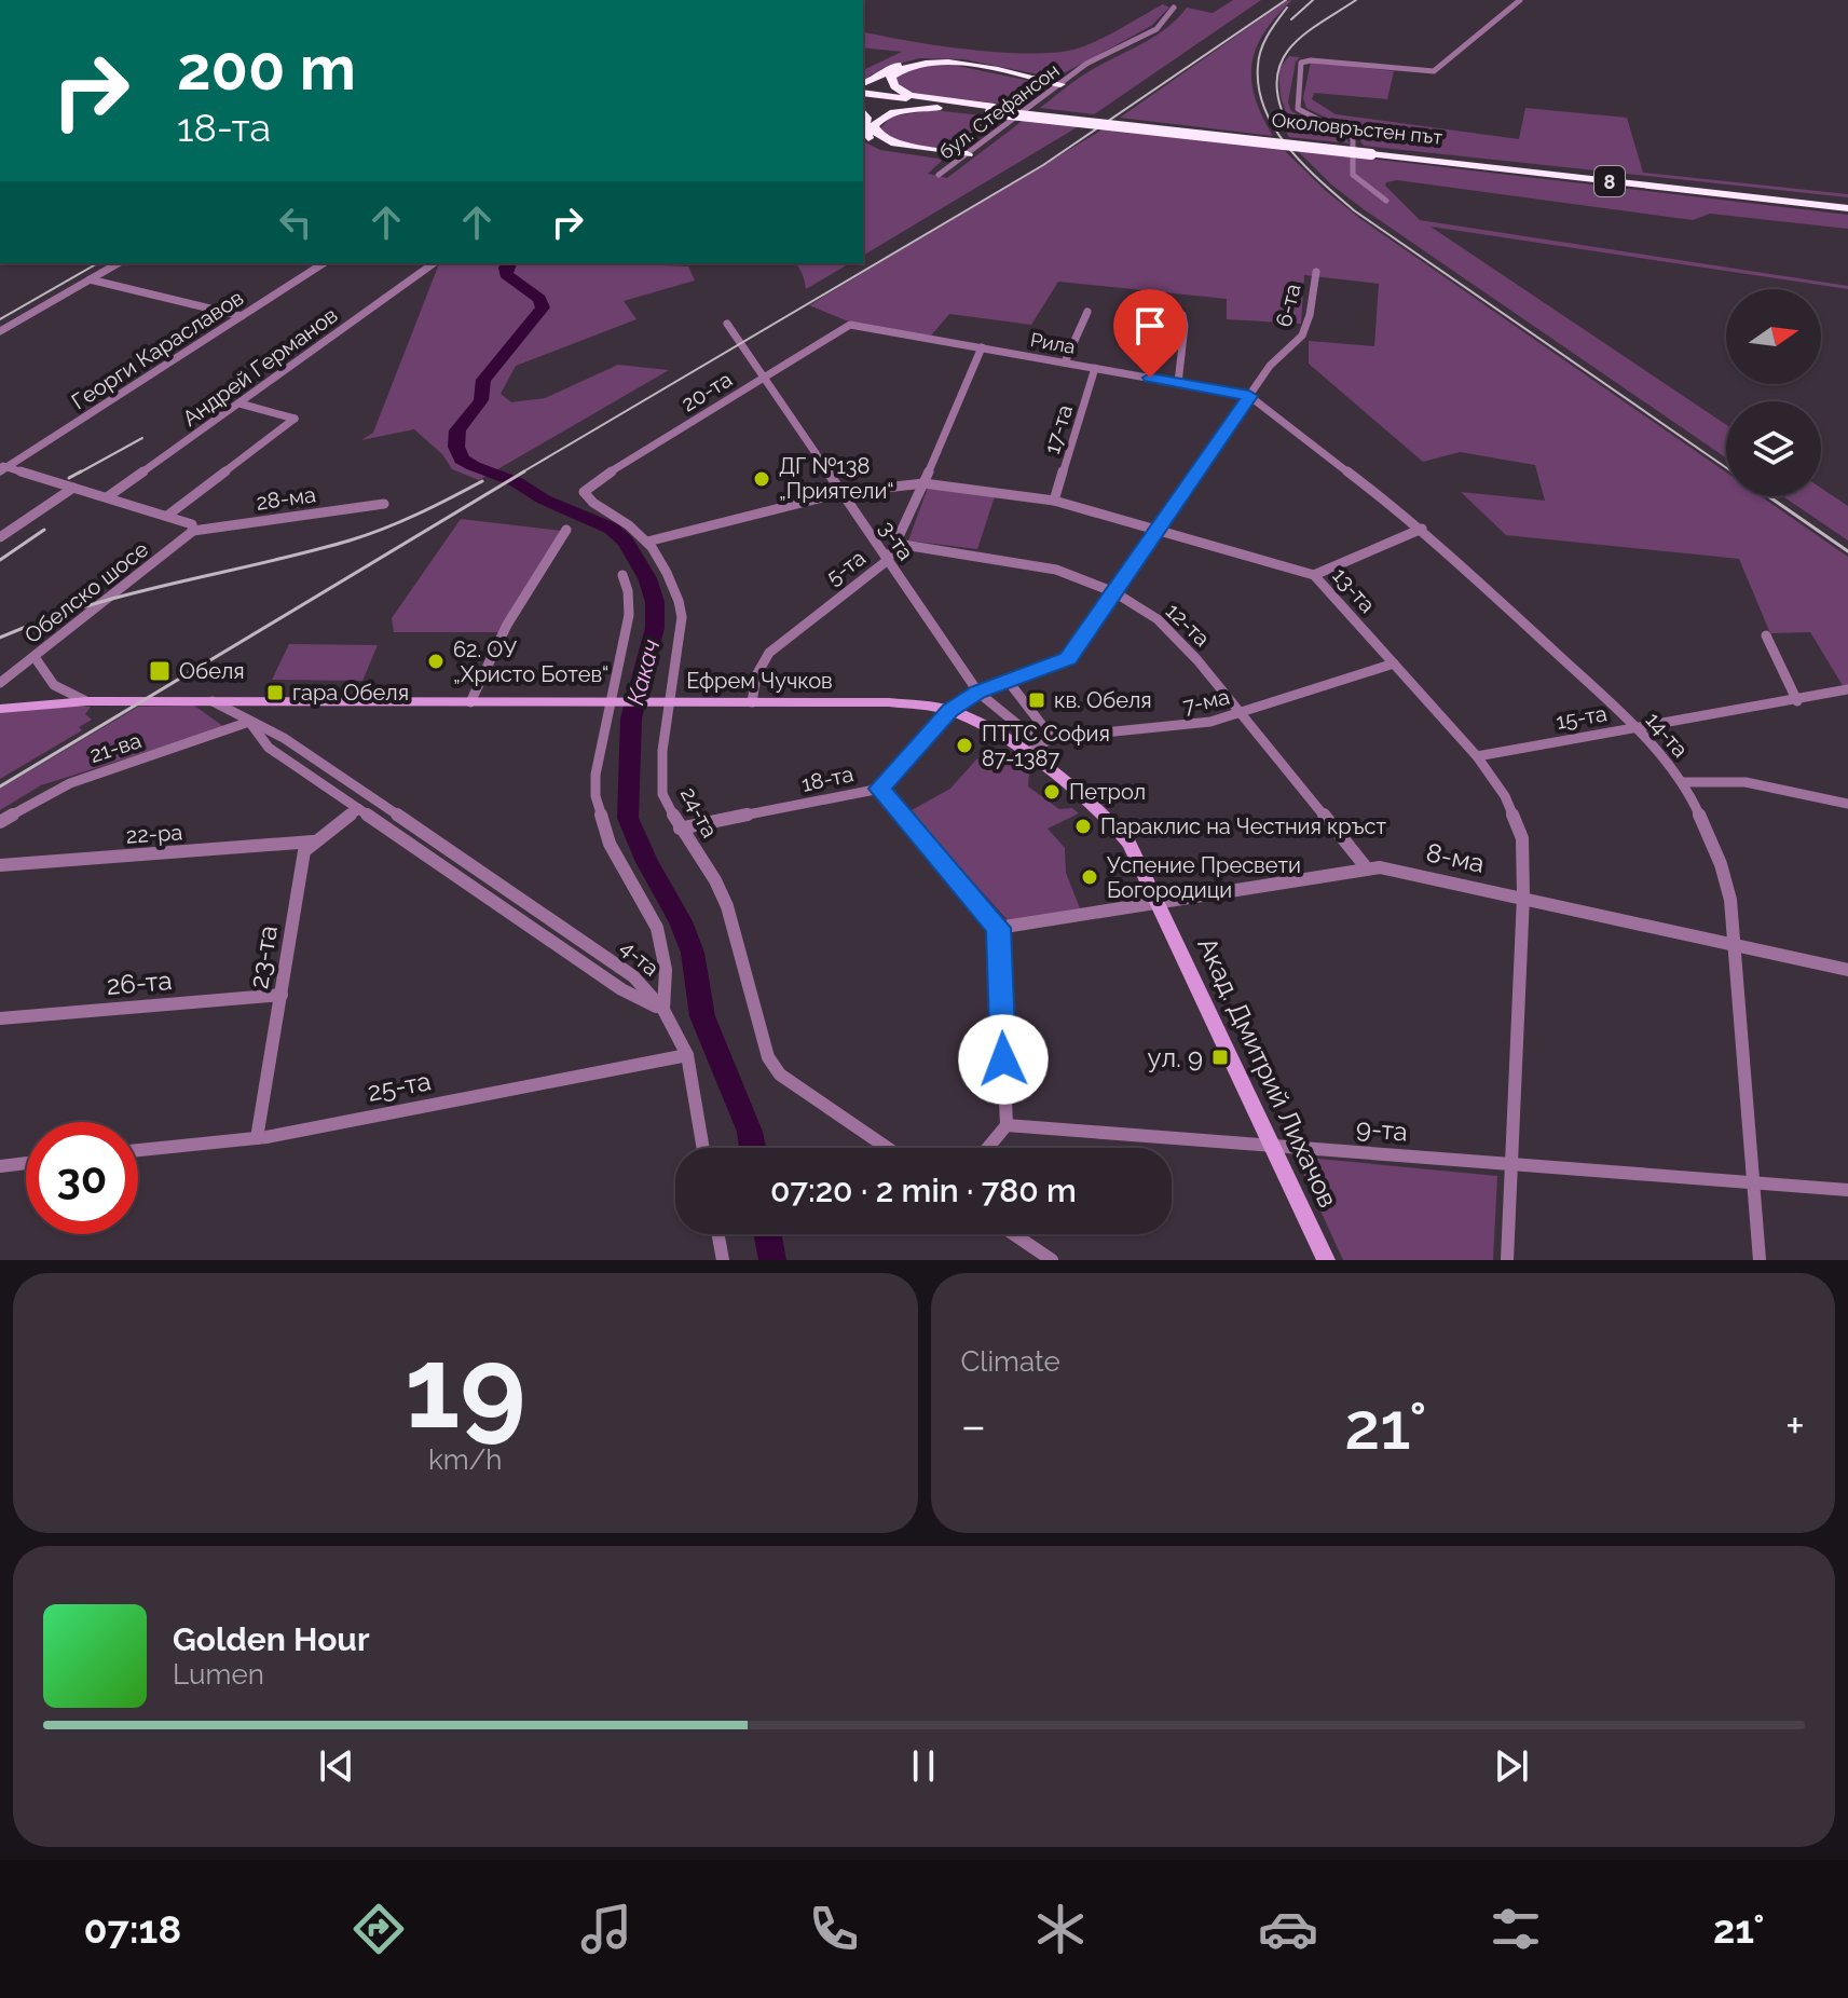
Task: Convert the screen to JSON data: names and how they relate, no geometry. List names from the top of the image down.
{
  "streets": {
    "highway": ["Околовръстен път", "8"],
    "street": [
      "бул. Стефансон",
      "6-та",
      "Рила",
      "Георги Караславов",
      "Андрей Германов",
      "20-та",
      "17-та",
      "28-ма",
      "3-та",
      "5-та",
      "13-та",
      "Обелско шосе",
      "12-та",
      "Ефрем Чучков",
      "7-ма",
      "15-та",
      "14-та",
      "21-ва",
      "18-та",
      "24-та",
      "22-ра",
      "8-ма",
      "23-та",
      "4-та",
      "26-та",
      "Акад. Дмитрий Лихачов",
      "25-та",
      "9-та"
    ]
  },
  "crossings": [
    ["6-та", "Рила"],
    ["6-та", "3-та"],
    ["6-та", "13-та"],
    ["6-та", "12-та"],
    ["6-та", "Ефрем Чучков"],
    ["6-та", "14-та"],
    ["6-та", "18-та"],
    ["Рила", "20-та"],
    ["Рила", "17-та"],
    ["Рила", "5-та"],
    ["Рила", "14-та"],
    ["20-та", "3-та"],
    ["20-та", "24-та"],
    ["17-та", "13-та"],
    ["28-ма", "Обелско шосе"],
    ["3-та", "5-та"],
    ["3-та", "13-та"],
    ["5-та", "13-та"],
    ["5-та", "12-та"],
    ["5-та", "Ефрем Чучков"],
    ["13-та", "7-ма"],
    ["13-та", "15-та"],
    ["13-та", "24-та"],
    ["13-та", "8-ма"],
    ["13-та", "9-та"],
    ["12-та", "7-ма"],
    ["12-та", "8-ма"],
    ["Ефрем Чучков", "7-ма"],
    ["Ефрем Чучков", "18-та"],
    ["Ефрем Чучков", "24-та"],
    ["Ефрем Чучков", "4-та"],
    ["Ефрем Чучков", "Акад. Дмитрий Лихачов"],
    ["7-ма", "Акад. Дмитрий Лихачов"],
    ["15-та", "14-та"],
    ["14-та", "8-ма"],
    ["14-та", "9-та"],
    ["21-ва", "4-та"],
    ["18-та", "24-та"],
    ["22-ра", "23-та"],
    ["8-ма", "Акад. Дмитрий Лихачов"],
    ["23-та", "26-та"],
    ["23-та", "25-та"],
    ["Акад. Дмитрий Лихачов", "9-та"]
  ],
  "water": ["Какач"],
  "places": {
    "other": [
      "ДГ №138 „Приятели“",
      "62. ОУ „Христо Ботев“",
      "ПТТС София 87-1387",
      "Петрол",
      "Параклис на Честния кръст",
      "Успение Пресвети Богородици"
    ],
    "transit": [
      "Обеля",
      "гара Обеля",
      "кв. Обеля",
      "ул. 9"
    ]
  },
  "north": "right",
  "page": {
    "turn": ["200 m", "18-та"],
    "limit": "30",
    "trip": "07:20 · 2 min · 780 m",
    "tile": [
      ["19", "km/h"],
      "Climate"
    ],
    "heat": ["−", "21°", "+"],
    "song": ["Golden Hour", "Lumen"],
    "tabs": ["07:18", "21°"]
  }
}
